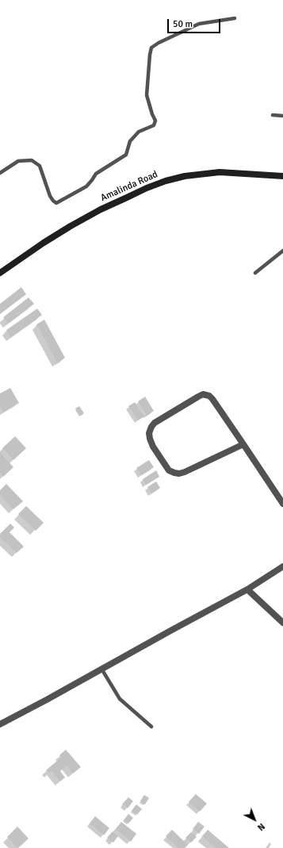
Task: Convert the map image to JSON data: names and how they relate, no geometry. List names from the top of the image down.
{
  "streets": {
    "street": ["Amalinda Road"]
  },
  "scale_bar": "50 m",
  "north": "bottom right"
}
